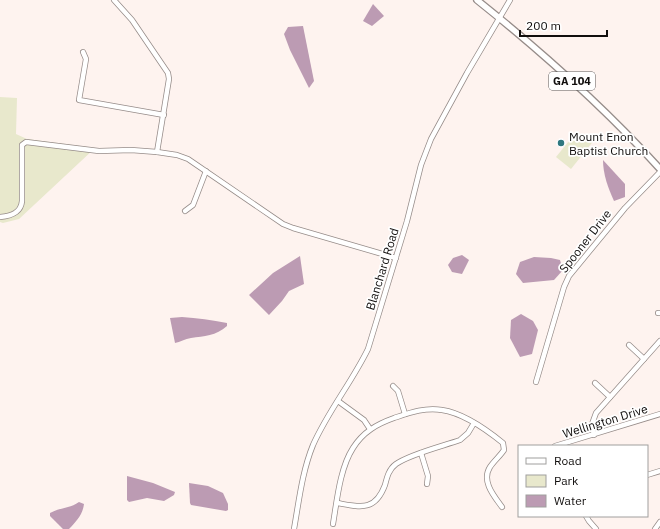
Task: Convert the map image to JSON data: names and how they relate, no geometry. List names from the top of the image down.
{
  "streets": {
    "main road": ["GA 104"],
    "street": ["Spooner Drive", "Blanchard Road", "Wellington Drive"]
  },
  "crossings": [
    ["GA 104", "Spooner Drive"],
    ["GA 104", "Blanchard Road"]
  ],
  "places": ["Mount Enon Baptist Church"],
  "legend": ["Road", "Park", "Water"],
  "scale_bar": "200 m"
}
